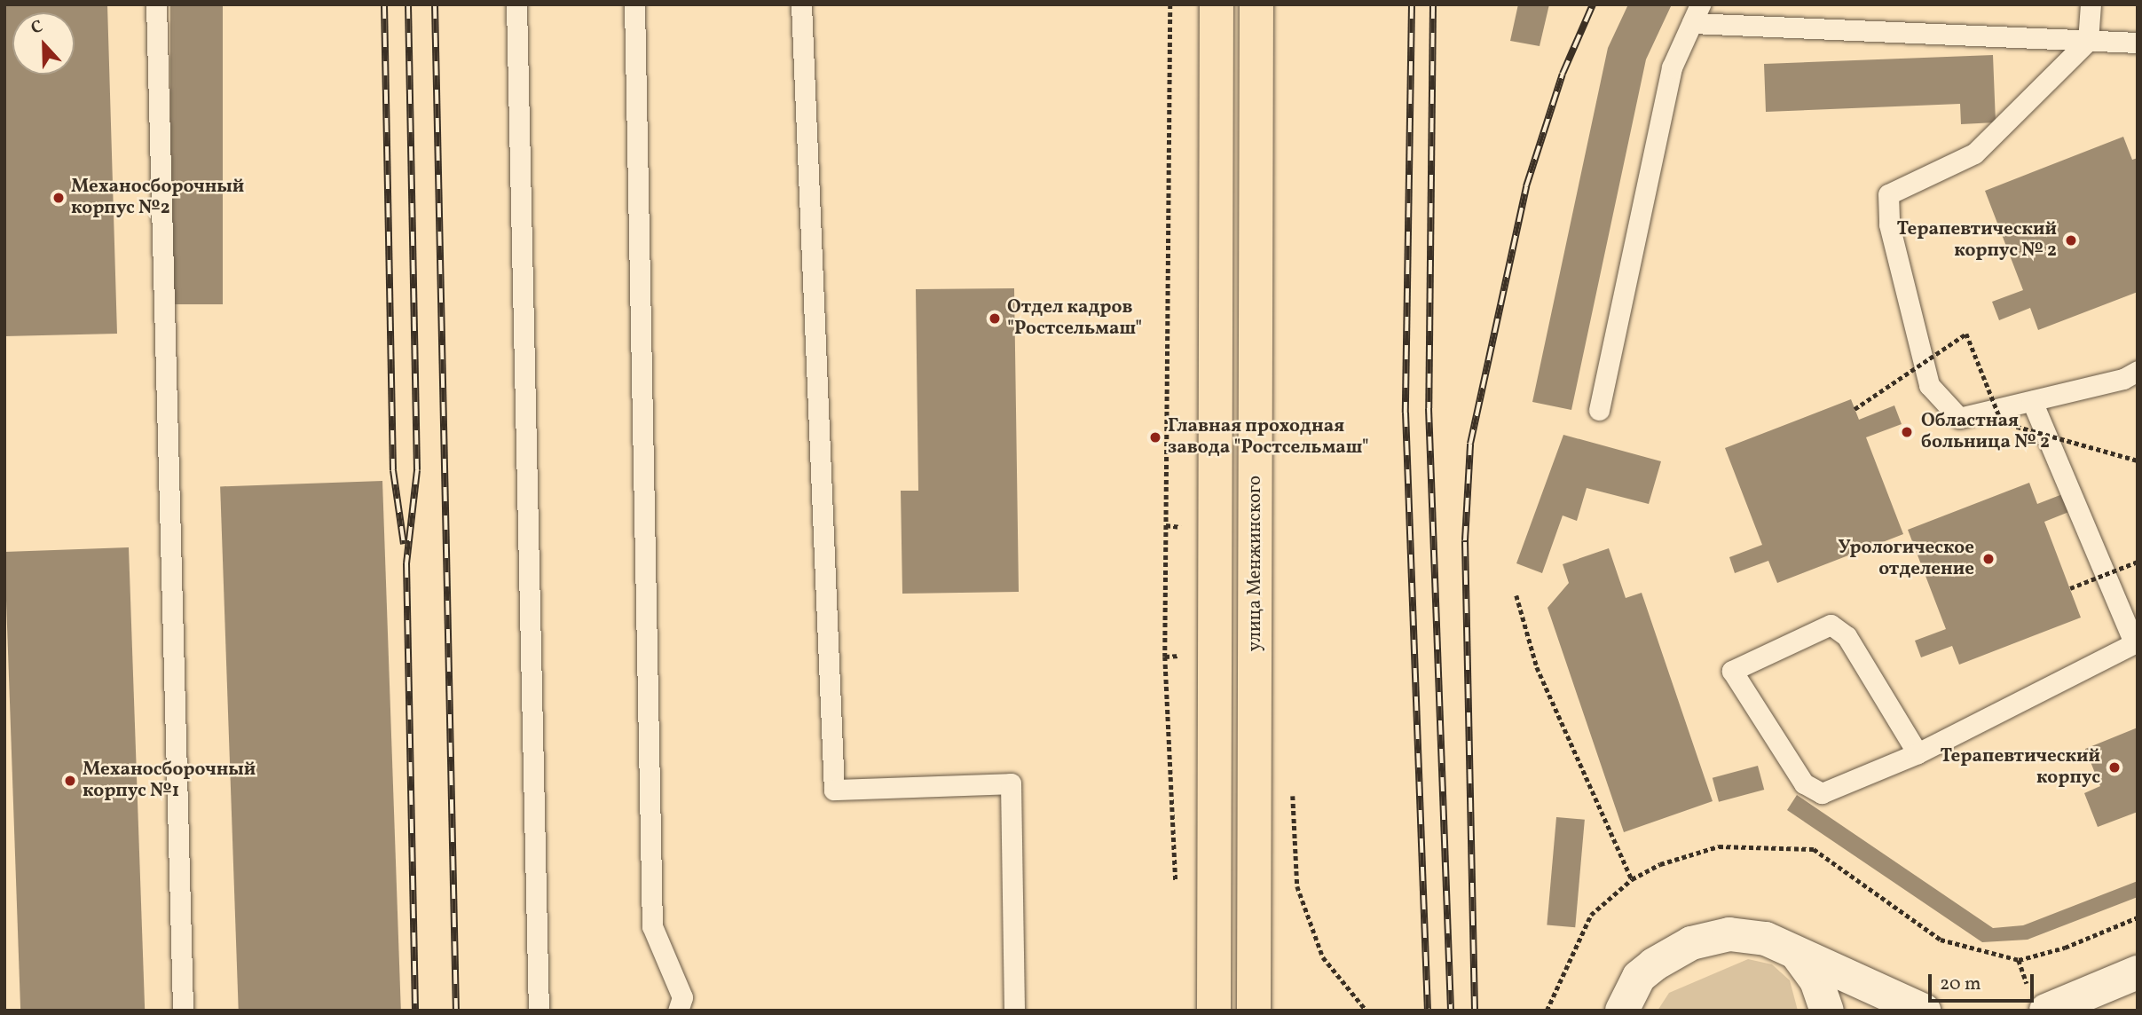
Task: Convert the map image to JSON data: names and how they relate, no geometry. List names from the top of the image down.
{
  "streets": {
    "main road": ["улица Менжинского"]
  },
  "places": [
    "Механосборочный корпус №2",
    "Терапевтический корпус № 2",
    "Отдел кадров \"Ростсельмаш\"",
    "Областная больница № 2",
    "Главная проходная завода \"Ростсельмаш\"",
    "Урологическое отделение",
    "Терапевтический корпус",
    "Механосборочный корпус №1"
  ],
  "scale_bar": "20 m",
  "north": "top"
}
